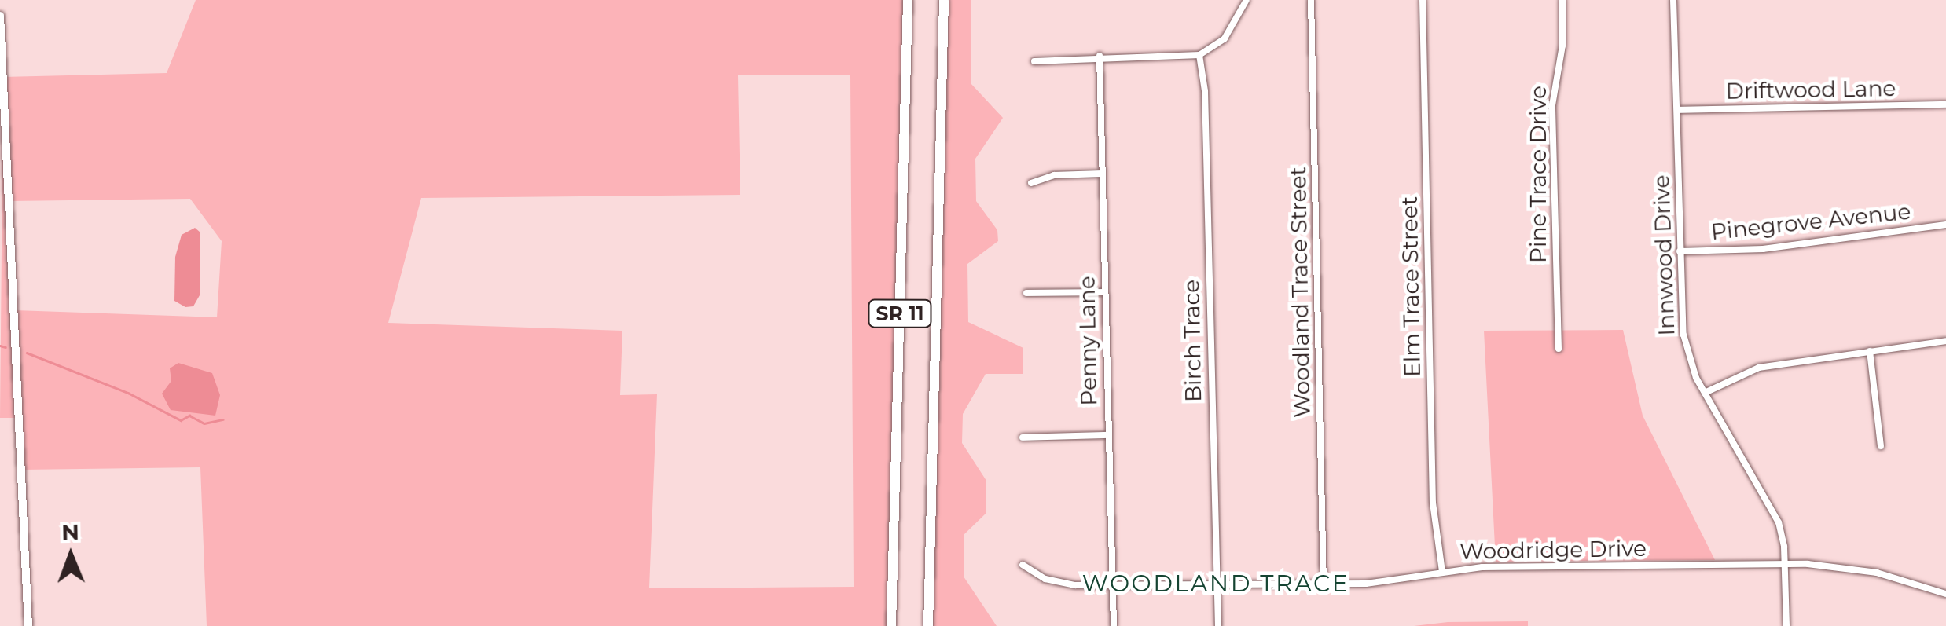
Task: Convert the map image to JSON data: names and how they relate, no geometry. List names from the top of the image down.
{
  "streets": {
    "highway": ["SR 11"],
    "street": [
      "Driftwood Lane",
      "Pine Trace Drive",
      "Pinegrove Avenue",
      "Innwood Drive",
      "Elm Trace Street",
      "Woodland Trace Street",
      "Penny Lane",
      "Birch Trace",
      "Woodridge Drive"
    ]
  },
  "crossings": [
    ["Driftwood Lane", "Innwood Drive"],
    ["Pinegrove Avenue", "Innwood Drive"],
    ["Innwood Drive", "Woodridge Drive"],
    ["Elm Trace Street", "Woodridge Drive"],
    ["Woodland Trace Street", "Woodridge Drive"],
    ["Penny Lane", "Woodridge Drive"],
    ["Birch Trace", "Woodridge Drive"]
  ],
  "districts": ["WOODLAND TRACE"],
  "north": "top"
}
